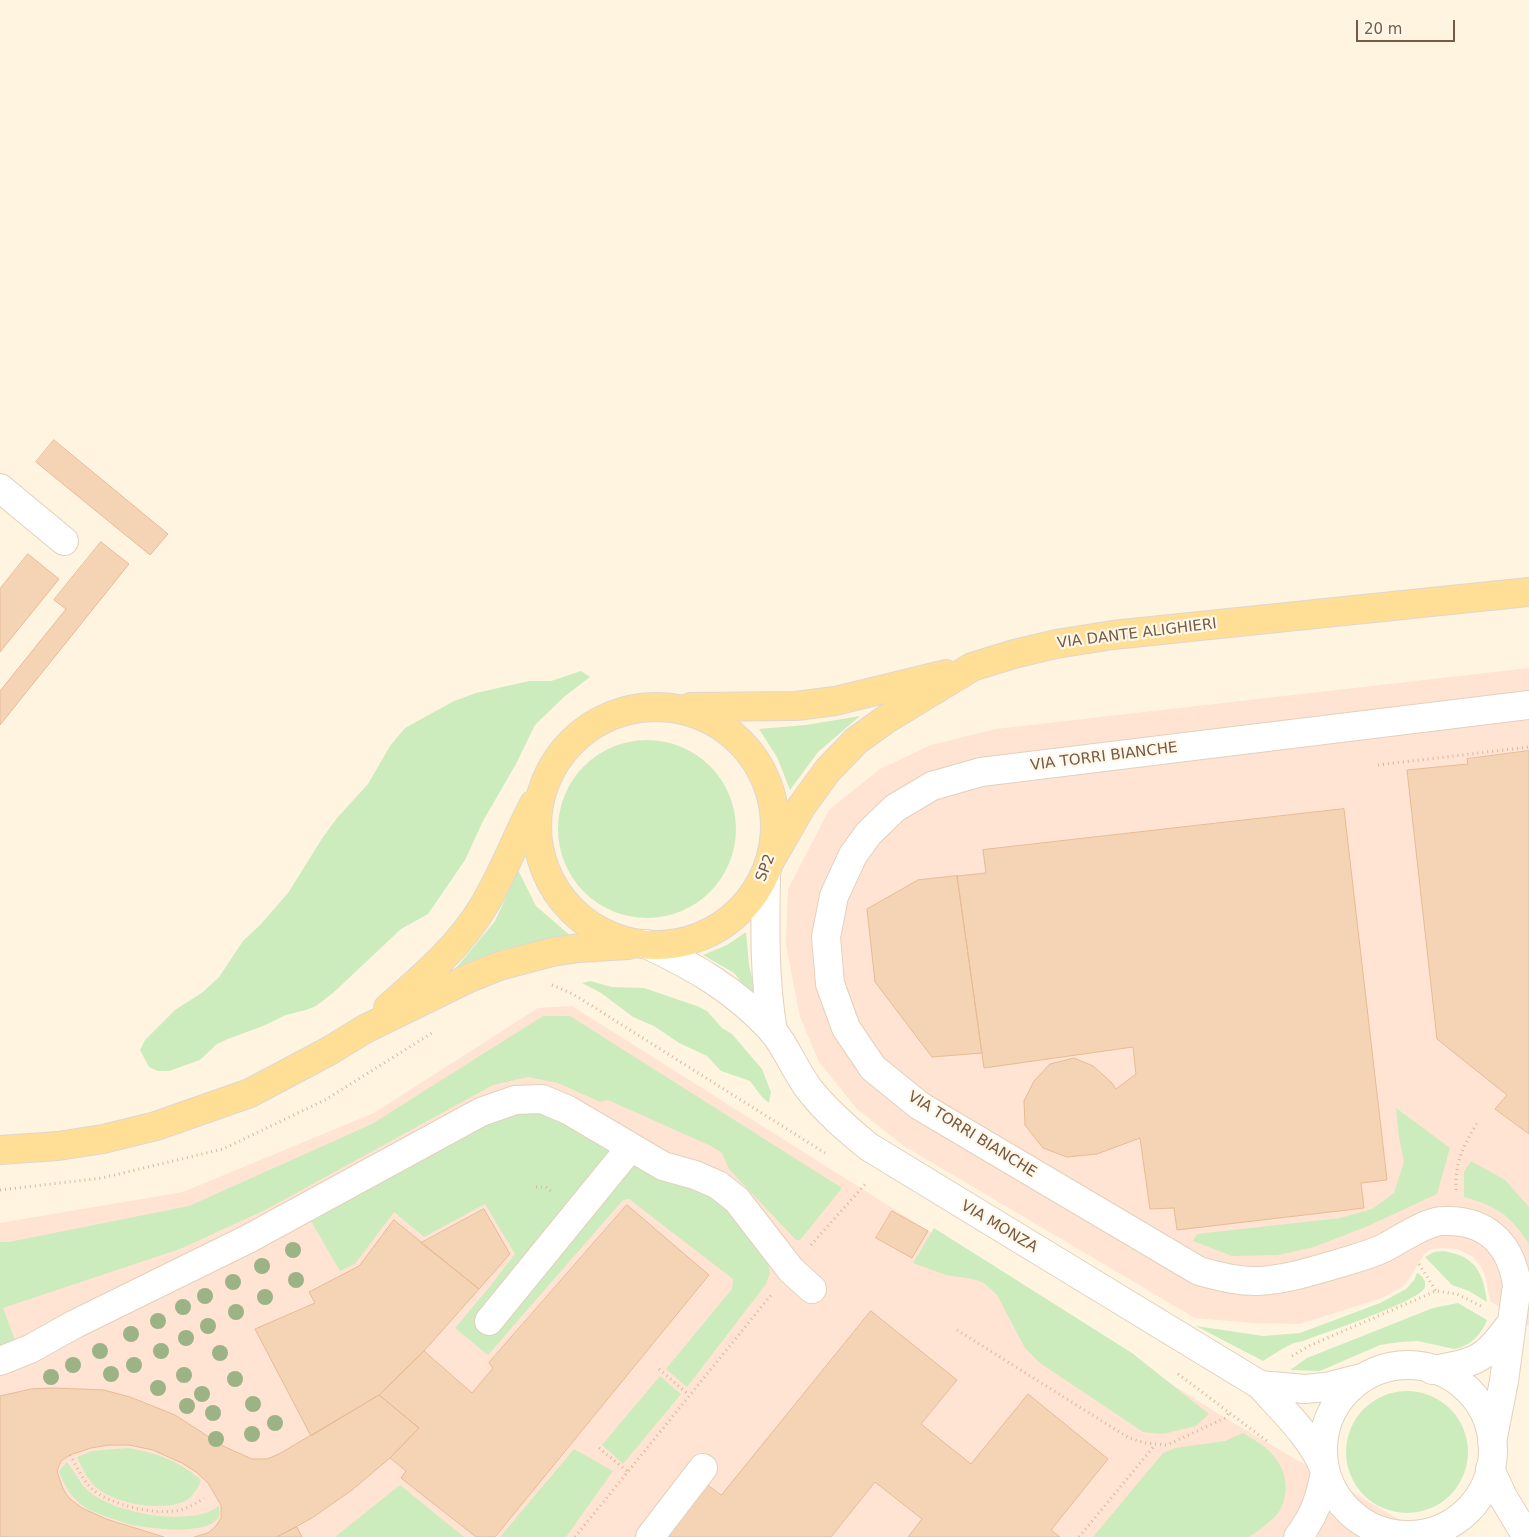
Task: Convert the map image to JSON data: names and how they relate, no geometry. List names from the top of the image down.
{
  "streets": {
    "main road": ["VIA DANTE ALIGHIERI", "SP2"],
    "street": ["VIA TORRI BIANCHE", "VIA MONZA"]
  },
  "crossings": [
    ["VIA DANTE ALIGHIERI", "SP2"],
    ["VIA TORRI BIANCHE", "VIA MONZA"]
  ],
  "scale_bar": "20 m"
}
